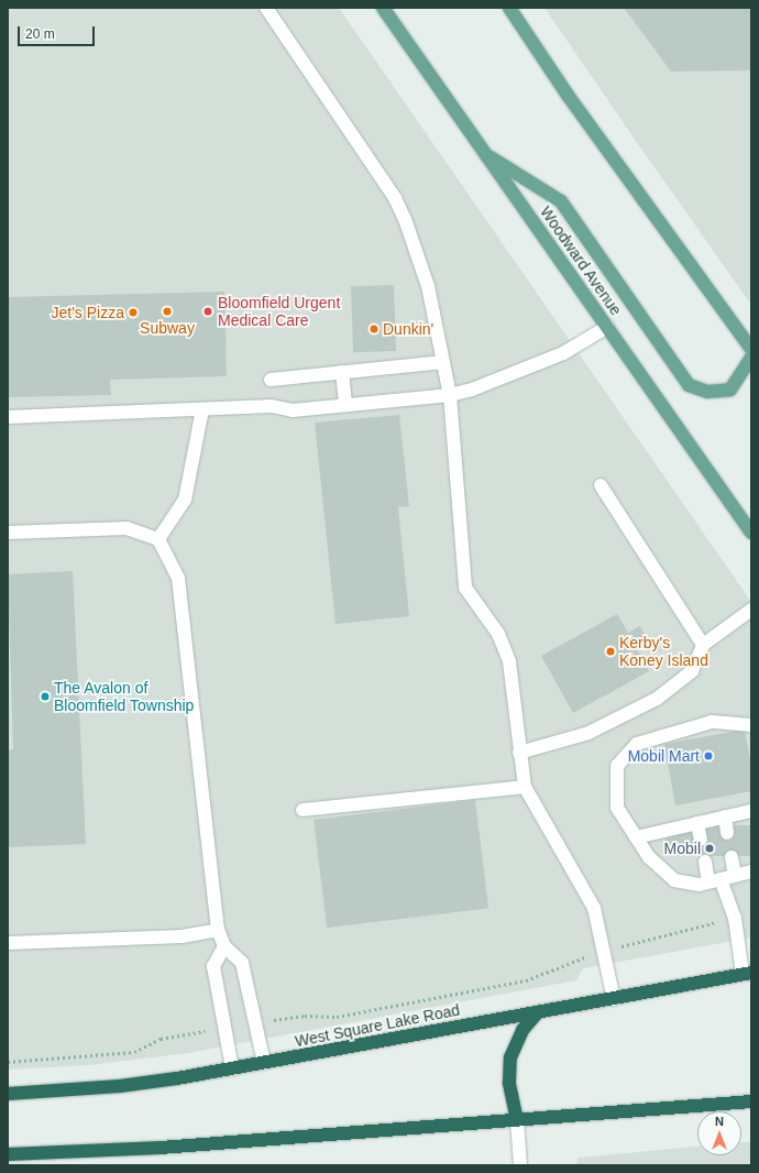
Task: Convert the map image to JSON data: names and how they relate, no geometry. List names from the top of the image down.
{
  "streets": {
    "highway": ["West Square Lake Road"],
    "main road": ["Woodward Avenue"]
  },
  "places": [
    "Subway",
    "Bloomfield Urgent Medical Care",
    "Jet's Pizza",
    "Dunkin'",
    "Kerby's Koney Island",
    "The Avalon of Bloomfield Township",
    "Mobil Mart",
    "Mobil"
  ],
  "scale_bar": "20 m",
  "north": "top"
}
